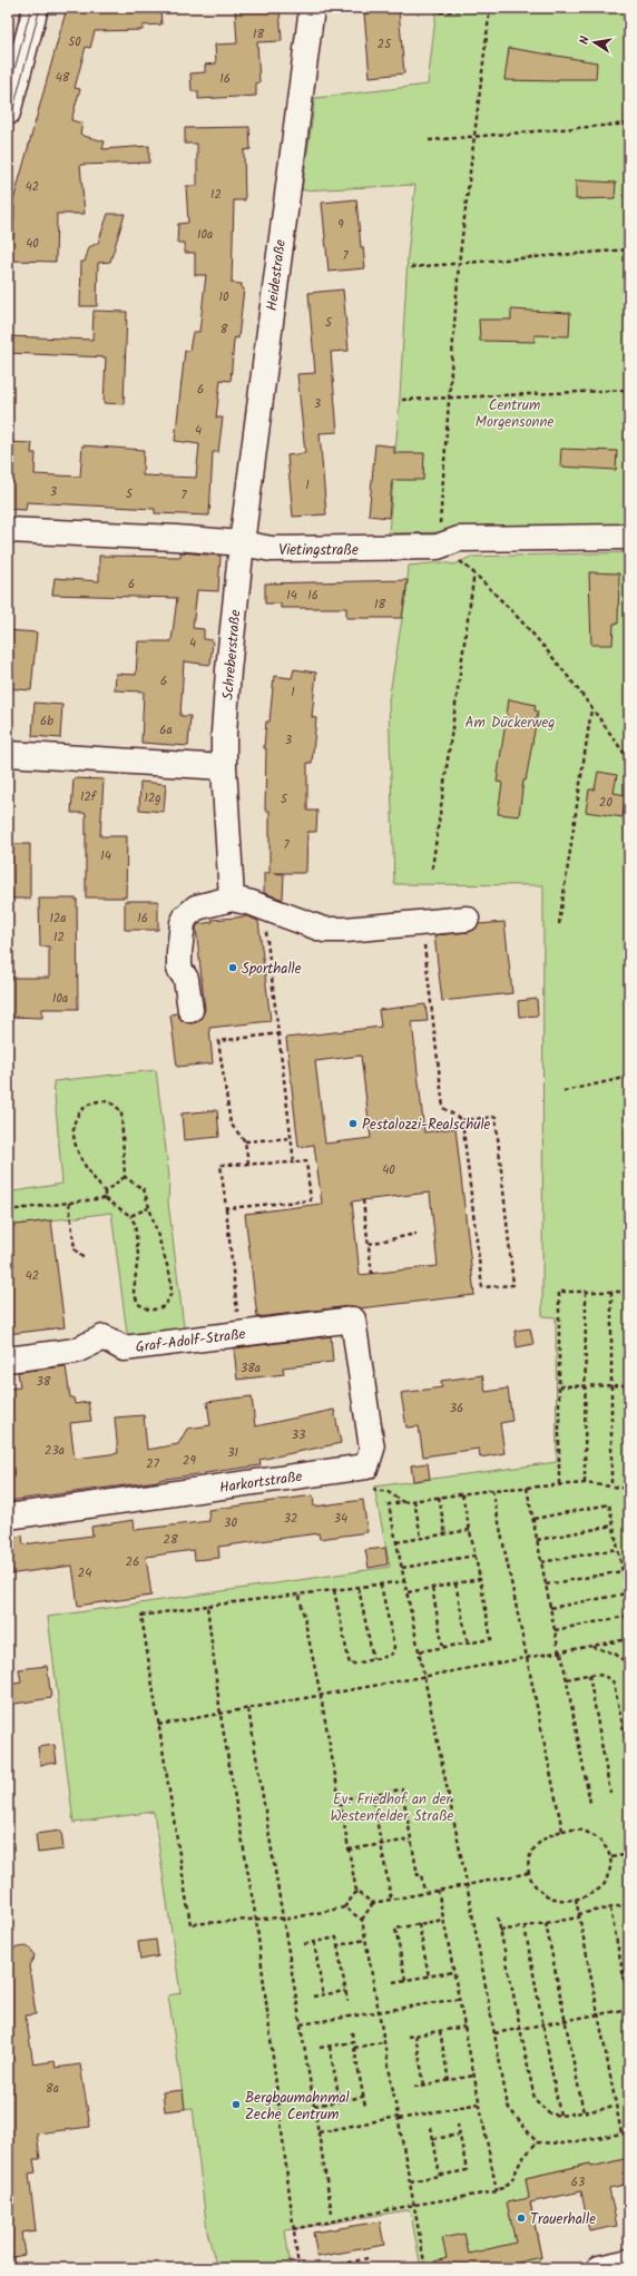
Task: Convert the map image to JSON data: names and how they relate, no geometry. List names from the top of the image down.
{
  "streets": {
    "street": [
      "Heidestraße",
      "Vietingstraße",
      "Schreberstraße",
      "Graf-Adolf-Straße",
      "Harkortstraße"
    ]
  },
  "crossings": [
    ["Heidestraße", "Vietingstraße"],
    ["Heidestraße", "Schreberstraße"],
    ["Vietingstraße", "Schreberstraße"],
    ["Graf-Adolf-Straße", "Harkortstraße"]
  ],
  "parks": ["Centrum Morgensonne", "Am Dückerweg", "Ev. Friedhof an der Westenfelder Straße"],
  "places": [
    "Sporthalle",
    "Pestalozzi-Realschule",
    "Bergbaumahnmal Zeche Centrum",
    "Trauerhalle"
  ],
  "house_numbers": [
    "18",
    "50",
    "25",
    "48",
    "16",
    "42",
    "12",
    "9",
    "10a",
    "40",
    "7",
    "10",
    "5",
    "8",
    "6",
    "3",
    "4",
    "1",
    "3",
    "5",
    "7",
    "6",
    "14",
    "16",
    "18",
    "4",
    "6",
    "1",
    "6b",
    "6a",
    "3",
    "12f",
    "12g",
    "5",
    "20",
    "7",
    "14",
    "12a",
    "16",
    "12",
    "10a",
    "40",
    "42",
    "38a",
    "38",
    "36",
    "33",
    "23a",
    "31",
    "29",
    "27",
    "32",
    "34",
    "30",
    "28",
    "26",
    "24",
    "8a",
    "63"
  ],
  "north": "left"
}
